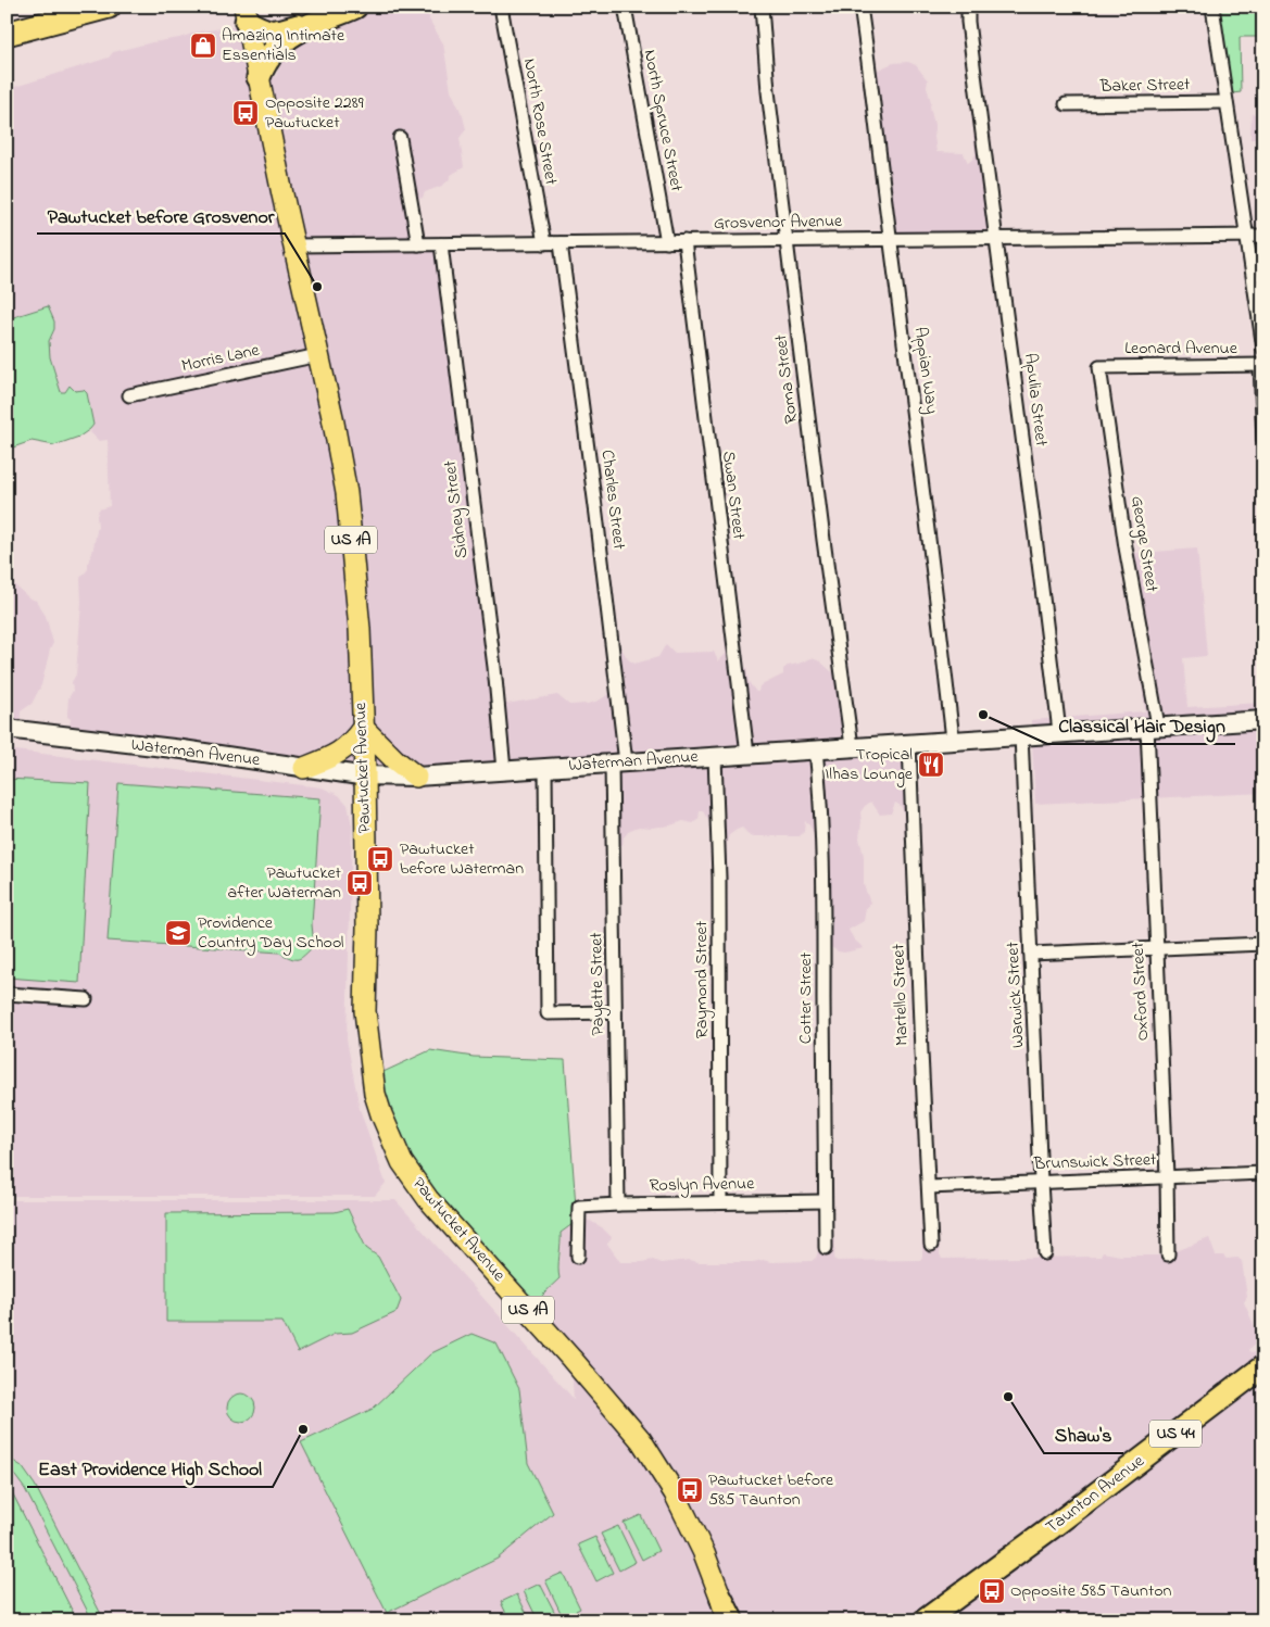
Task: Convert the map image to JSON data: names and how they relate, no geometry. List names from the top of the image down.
{
  "streets": {
    "highway": ["US 44", "Taunton Avenue"],
    "main road": ["US 1A", "Waterman Avenue", "Pawtucket Avenue"],
    "street": [
      "Baker Street",
      "North Spruce Street",
      "North Rose Street",
      "Grosvenor Avenue",
      "Leonard Avenue",
      "Morris Lane",
      "Appian Way",
      "Roma Street",
      "Apulia Street",
      "Swan Street",
      "Charles Street",
      "Sidney Street",
      "George Street",
      "Raymond Street",
      "Payette Street",
      "Oxford Street",
      "Martello Street",
      "Warwick Street",
      "Cotter Street",
      "Brunswick Street",
      "Roslyn Avenue"
    ]
  },
  "crossings": [
    ["North Spruce Street", "Grosvenor Avenue"],
    ["North Rose Street", "Grosvenor Avenue"],
    ["Grosvenor Avenue", "Appian Way"],
    ["Grosvenor Avenue", "Roma Street"],
    ["Grosvenor Avenue", "Apulia Street"],
    ["Grosvenor Avenue", "Swan Street"],
    ["Grosvenor Avenue", "Charles Street"],
    ["Grosvenor Avenue", "Sidney Street"],
    ["Grosvenor Avenue", "Pawtucket Avenue"],
    ["Leonard Avenue", "George Street"],
    ["Morris Lane", "Pawtucket Avenue"],
    ["Appian Way", "Waterman Avenue"],
    ["Roma Street", "Waterman Avenue"],
    ["Apulia Street", "Waterman Avenue"],
    ["Swan Street", "Waterman Avenue"],
    ["Charles Street", "Waterman Avenue"],
    ["Charles Street", "Payette Street"],
    ["Sidney Street", "Waterman Avenue"],
    ["George Street", "Waterman Avenue"],
    ["George Street", "Oxford Street"],
    ["Waterman Avenue", "Pawtucket Avenue"],
    ["Waterman Avenue", "Raymond Street"],
    ["Waterman Avenue", "Payette Street"],
    ["Waterman Avenue", "Oxford Street"],
    ["Waterman Avenue", "Martello Street"],
    ["Waterman Avenue", "Warwick Street"],
    ["Waterman Avenue", "Cotter Street"],
    ["Raymond Street", "Roslyn Avenue"],
    ["Payette Street", "Roslyn Avenue"],
    ["Oxford Street", "Brunswick Street"],
    ["Martello Street", "Brunswick Street"],
    ["Warwick Street", "Brunswick Street"],
    ["Cotter Street", "Roslyn Avenue"]
  ],
  "places": {
    "shop": ["Amazing Intimate Essentials"],
    "bus stop": [
      "Opposite 2289 Pawtucket",
      "Pawtucket before Waterman",
      "Pawtucket after Waterman",
      "Pawtucket before 585 Taunton",
      "Opposite 585 Taunton"
    ],
    "other": [
      "Pawtucket before Grosvenor",
      "Classical Hair Design",
      "Shaw's",
      "East Providence High School"
    ],
    "restaurant": ["Tropical Ilhas Lounge"],
    "school or university": ["Providence Country Day School"]
  }
}
